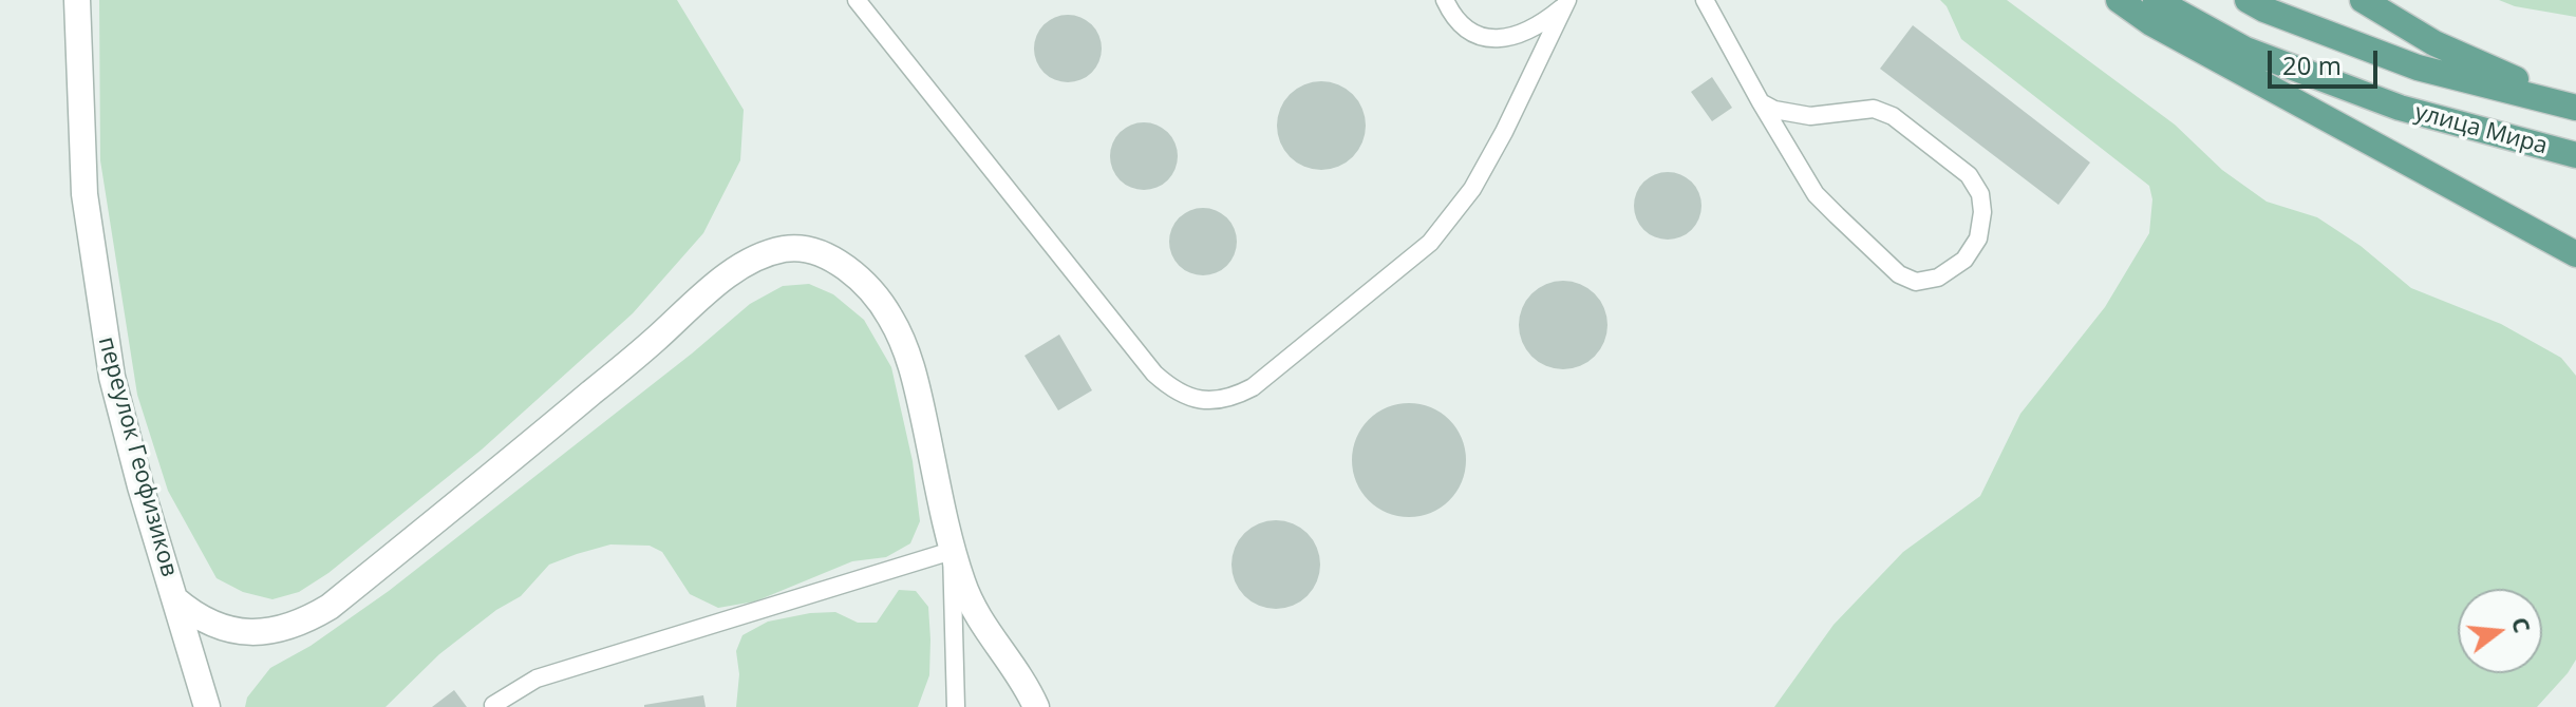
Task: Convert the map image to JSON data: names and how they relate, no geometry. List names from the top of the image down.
{
  "streets": {
    "main road": ["улица Мира"],
    "street": ["переулок Геофизиков"]
  },
  "scale_bar": "20 m",
  "north": "right"
}
